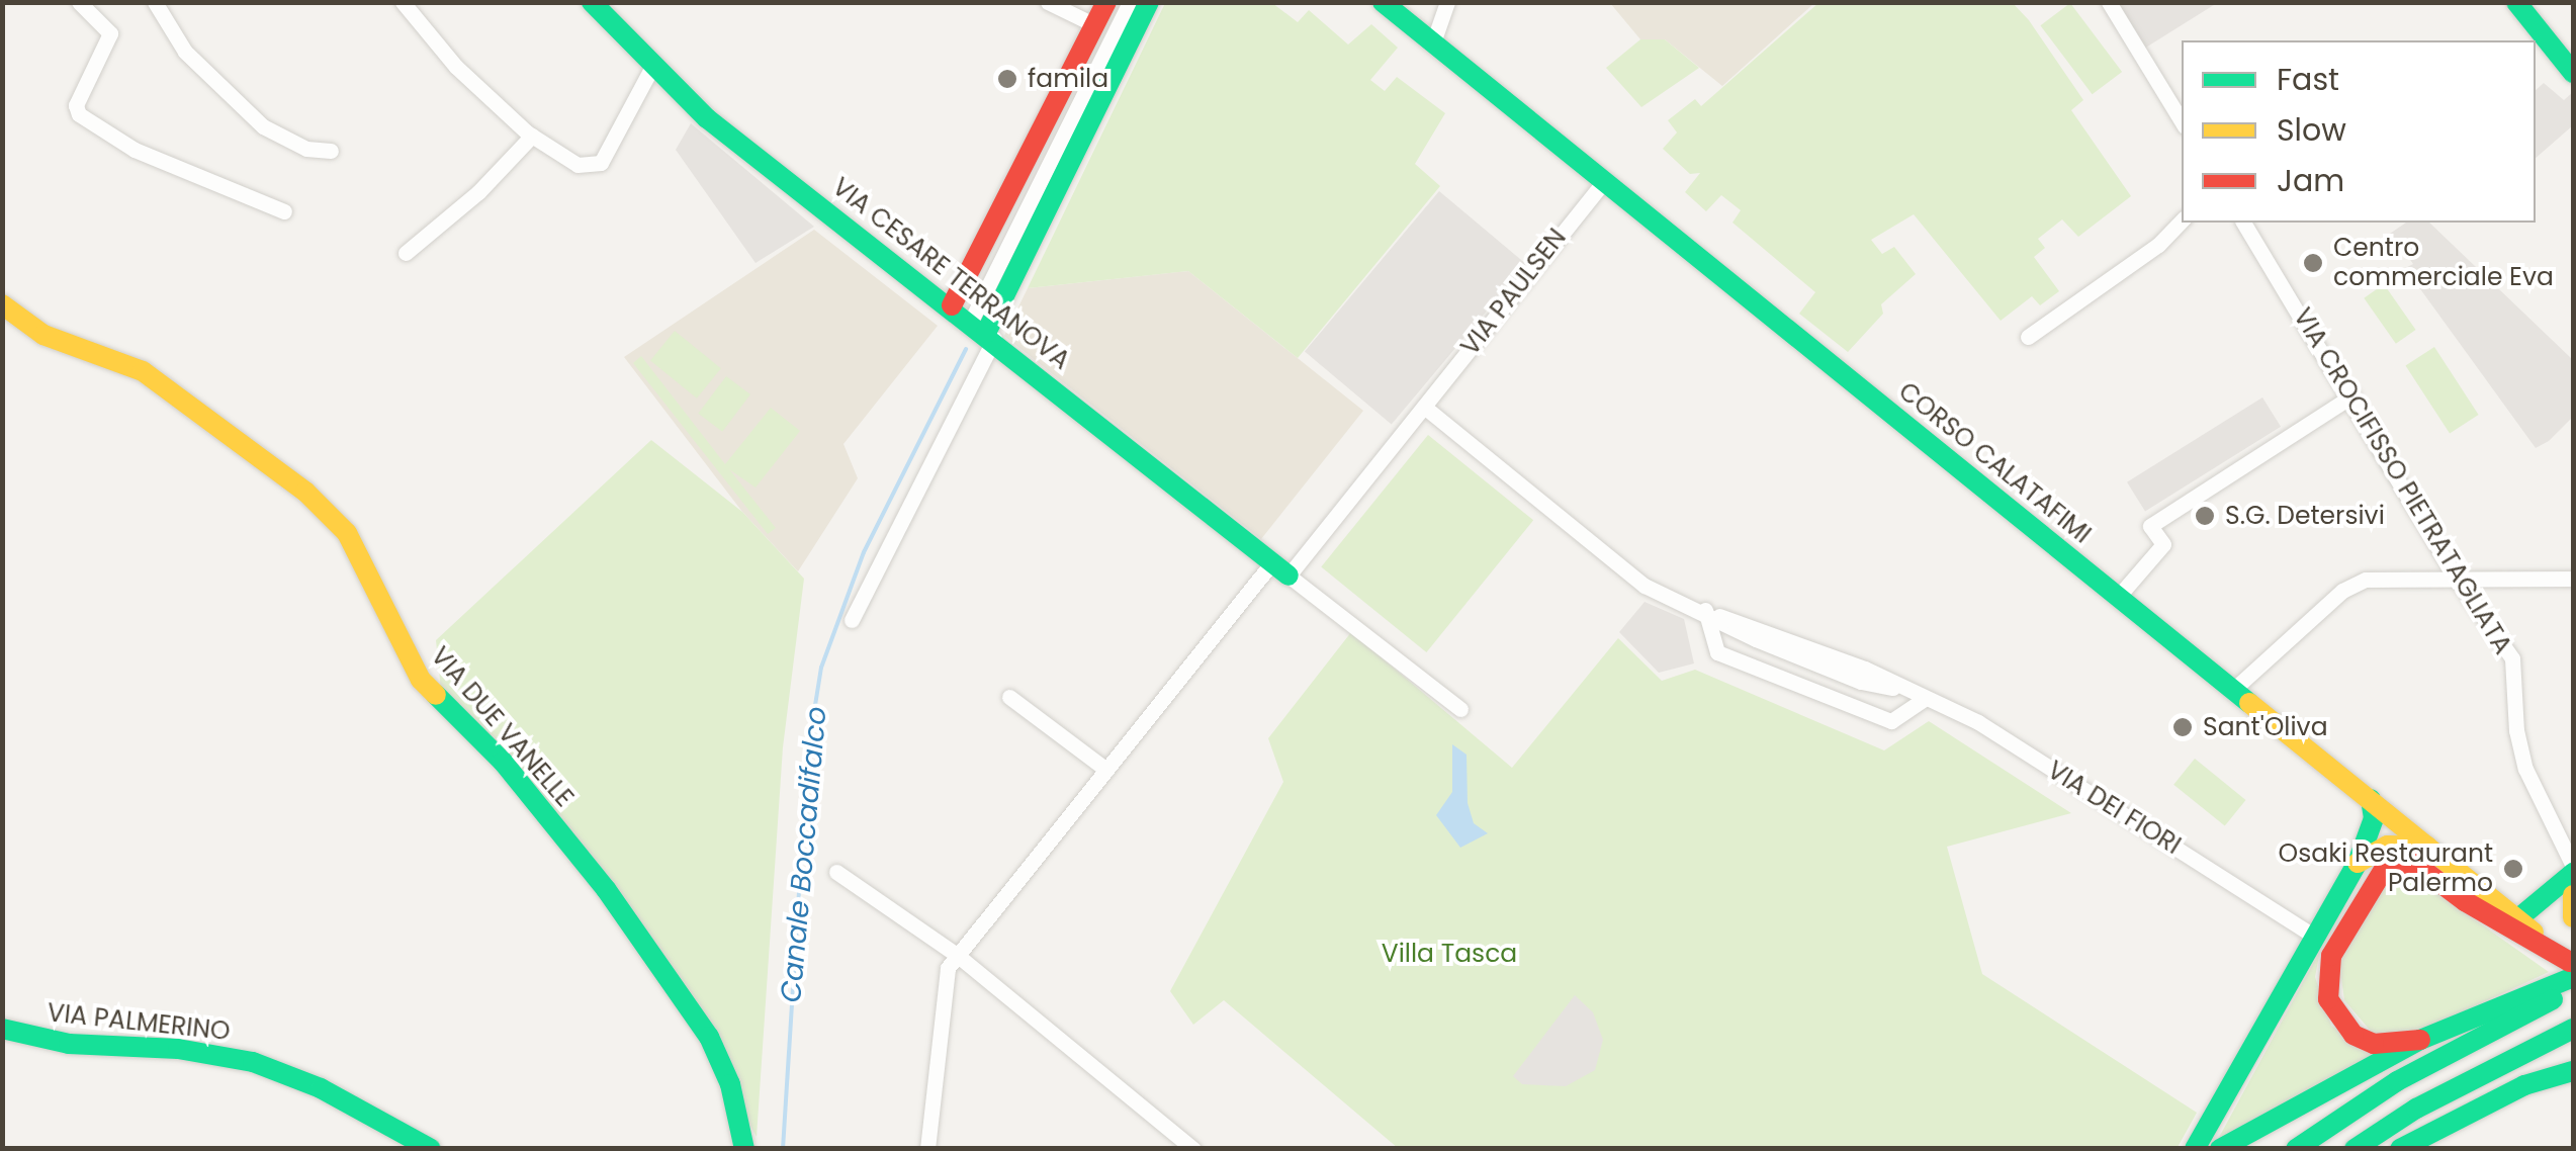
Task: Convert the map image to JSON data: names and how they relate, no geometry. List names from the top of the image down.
{
  "streets": {
    "street": [
      "VIA CESARE TERRANOVA",
      "VIA PAULSEN",
      "CORSO CALATAFIMI",
      "VIA CROCIFISSO PIETRATAGLIATA",
      "VIA DUE VANELLE",
      "VIA DEI FIORI",
      "VIA PALMERINO"
    ]
  },
  "crossings": [
    ["VIA CESARE TERRANOVA", "VIA PAULSEN"],
    ["VIA PAULSEN", "CORSO CALATAFIMI"],
    ["VIA PAULSEN", "VIA DEI FIORI"]
  ],
  "water": ["Canale Boccadifalco"],
  "parks": ["Villa Tasca"],
  "places": [
    "famila",
    "Centro commerciale Eva",
    "S.G. Detersivi",
    "Sant'Oliva",
    "Osaki Restaurant Palermo"
  ],
  "legend": ["Fast", "Slow", "Jam"]
}
